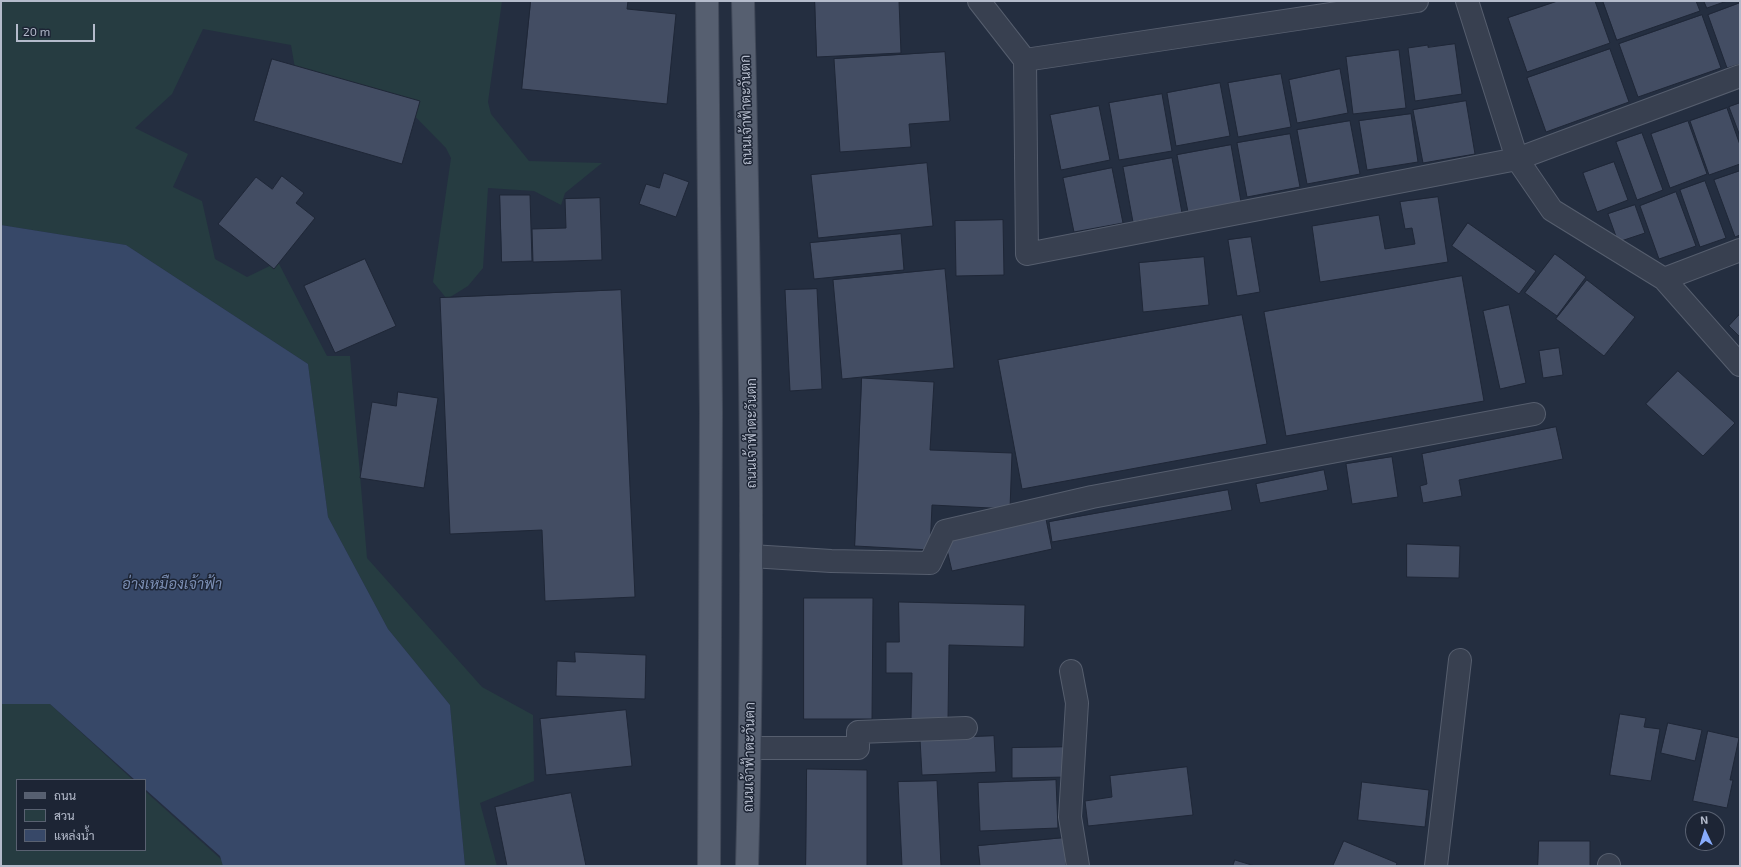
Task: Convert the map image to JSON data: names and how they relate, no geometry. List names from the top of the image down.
{
  "streets": {
    "main road": ["ถนนเจ้าฟ้าตะวันตก"]
  },
  "water": ["อ่างเหมืองเจ้าฟ้า"],
  "legend": ["ถนน", "สวน", "แหล่งน้ำ"],
  "scale_bar": "20 m",
  "north": "top"
}
